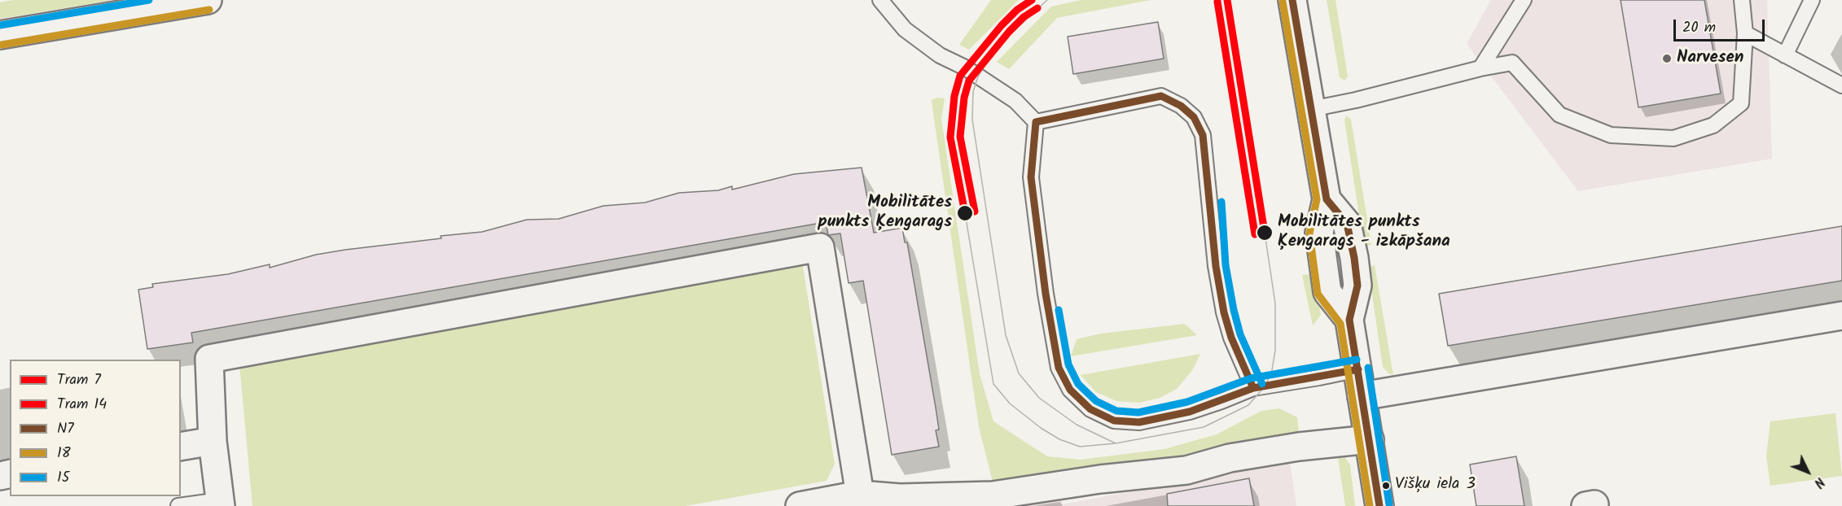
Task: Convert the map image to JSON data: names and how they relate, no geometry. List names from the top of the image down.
{
  "places": [
    "Narvesen",
    "Mobilitātes punkts Ķengarags",
    "Mobilitātes punkts Ķengarags - izkāpšana",
    "Višķu iela 3"
  ],
  "lines": [
    "tram line 7",
    "transit line N7",
    "transit line 15",
    "tram line 14",
    "transit line 18"
  ],
  "legend": [
    "Tram 7",
    "Tram 14",
    "N7",
    "18",
    "15"
  ],
  "scale_bar": "20 m",
  "north": "bottom right"
}
